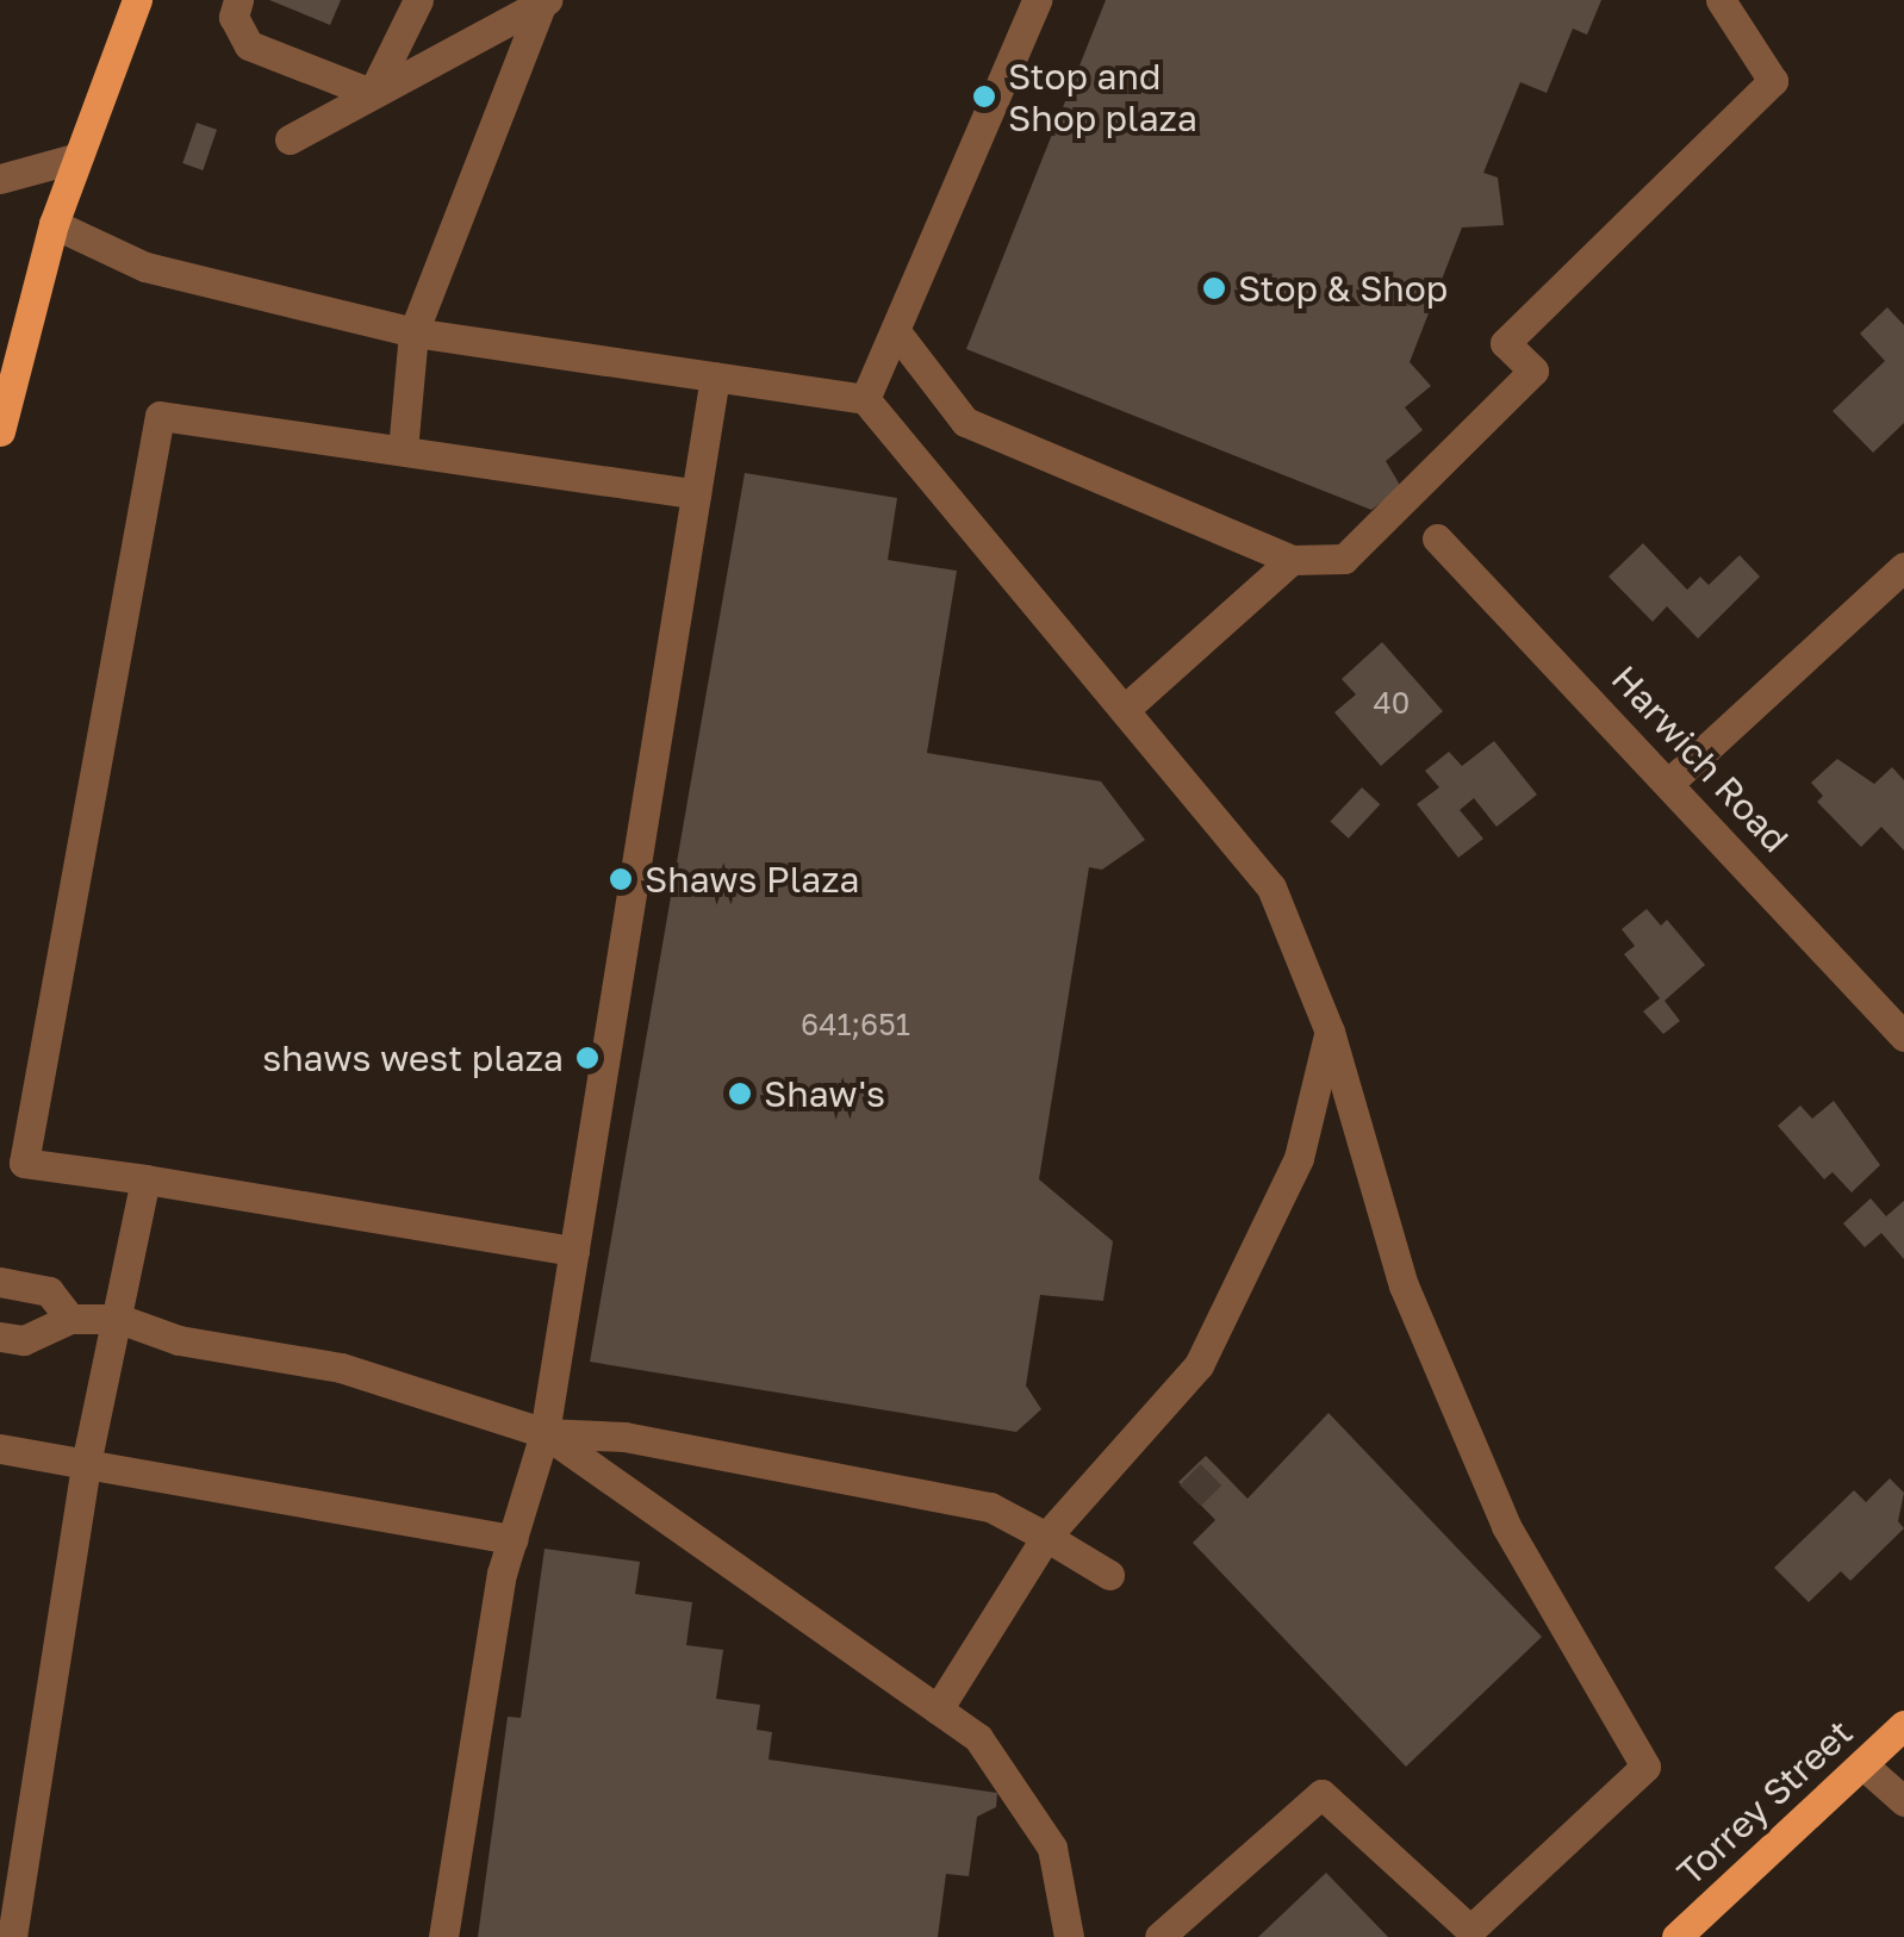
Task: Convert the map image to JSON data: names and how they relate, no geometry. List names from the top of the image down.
{
  "streets": {
    "main road": ["Torrey Street"],
    "street": ["Harwich Road"]
  },
  "places": [
    "Stop and Shop plaza",
    "Stop & Shop",
    "Shaws Plaza",
    "shaws west plaza",
    "Shaw's"
  ],
  "house_numbers": ["40", "641;651"]
}
